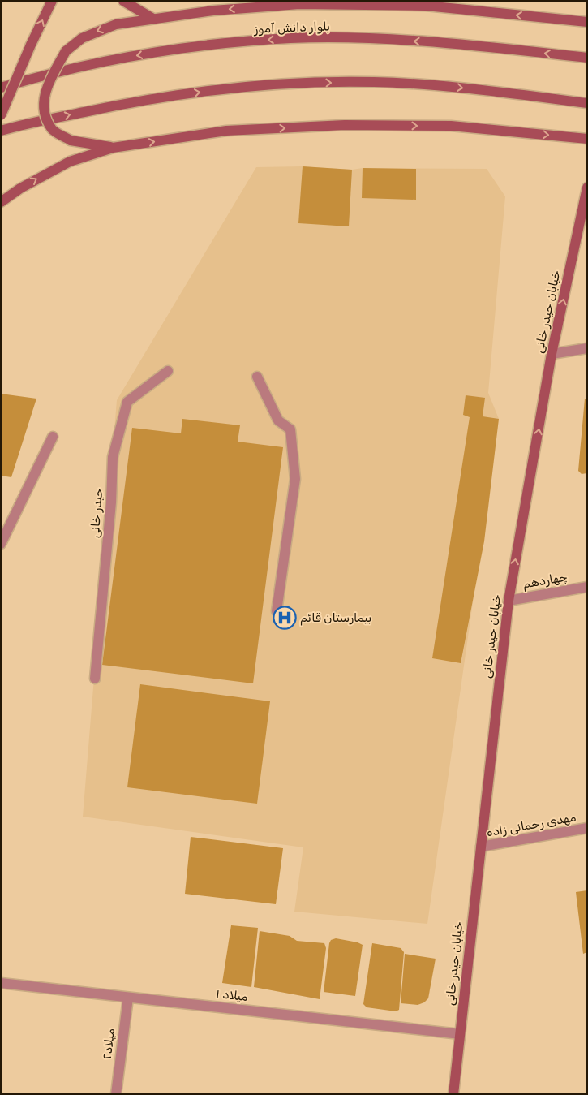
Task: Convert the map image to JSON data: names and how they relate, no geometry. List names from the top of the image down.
{
  "streets": {
    "main road": ["بلوار دانش آموز", "خیابان حیدر خانی"],
    "street": [
      "حیدر خانی",
      "چهاردهم",
      "مهدی رحمانی زاده",
      "میلاد ۱",
      "میلاد۲"
    ]
  },
  "crossings": [
    ["خیابان حیدر خانی", "چهاردهم"],
    ["خیابان حیدر خانی", "مهدی رحمانی زاده"],
    ["خیابان حیدر خانی", "میلاد ۱"],
    ["میلاد ۱", "میلاد۲"]
  ],
  "one_way": ["خیابان حیدر خانی"],
  "places": {
    "hospital": ["بیمارستان قائم"]
  }
}
